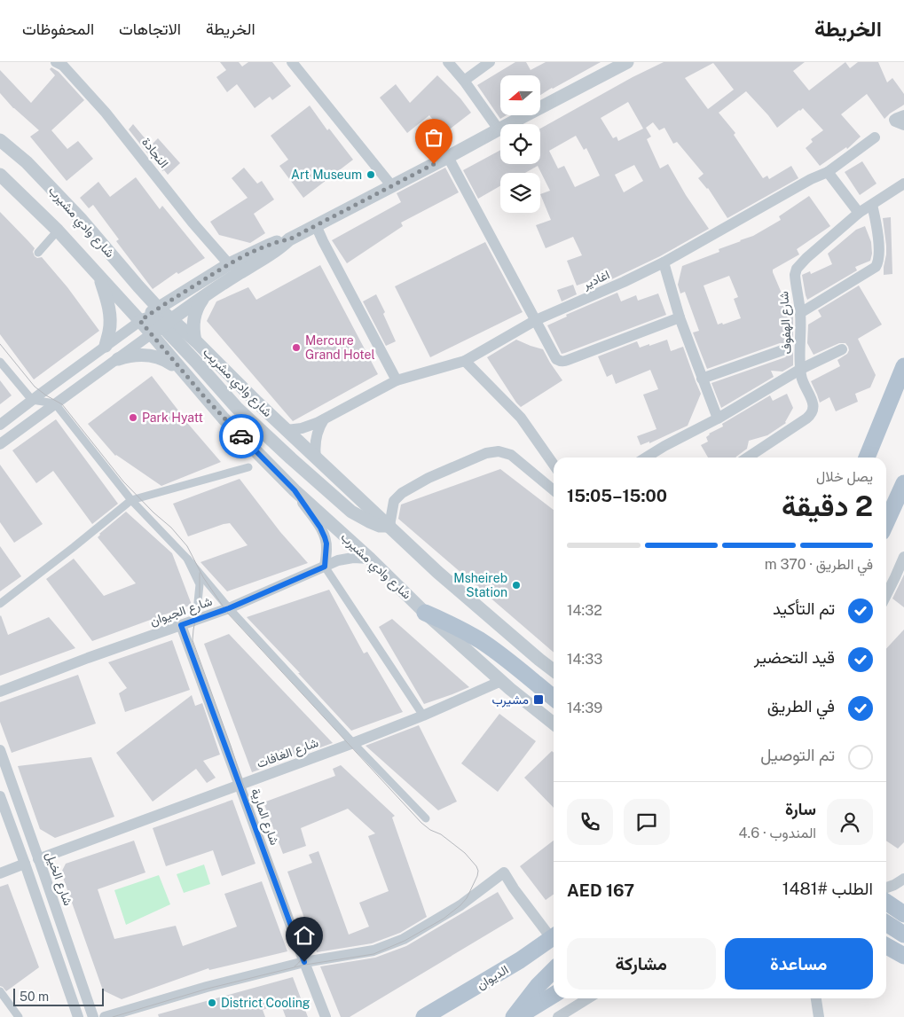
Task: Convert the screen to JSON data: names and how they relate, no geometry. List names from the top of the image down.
{
  "streets": {
    "main road": ["الديوان"],
    "street": [
      "النجادة",
      "شارع وادي مشيرب",
      "اغادير",
      "شارع الهفوف",
      "شارع وادي مشريب",
      "شارع الجيوان",
      "شارع الغافات",
      "شارع المارية",
      "شارع الخيل"
    ]
  },
  "crossings": [
    ["شارع وادي مشيرب", "شارع وادي مشريب"],
    ["شارع وادي مشيرب", "شارع الجيوان"],
    ["شارع وادي مشيرب", "شارع الغافات"],
    ["اغادير", "شارع وادي مشريب"],
    ["شارع الجيوان", "شارع المارية"],
    ["شارع الغافات", "شارع المارية"],
    ["شارع الغافات", "شارع الخيل"]
  ],
  "places": {
    "other": [
      "Art Museum",
      "Mercure Grand Hotel",
      "Park Hyatt",
      "Msheireb Station",
      "District Cooling"
    ],
    "transit": ["مشيرب"]
  },
  "scale_bar": "50 m",
  "north": "left",
  "page": {
    "header": "الخريطة",
    "nav": ["الخريطة", "الاتجاهات", "المحفوظات"],
    "heading": ["2 دقيقة", "يصل خلال", "15:00–15:05"],
    "panel": [
      "سارة",
      "المندوب · 4.6",
      "الطلب #1481",
      "AED 167"
    ],
    "bar": "في الطريق · 370 m",
    "list": [
      ["تم التأكيد", "14:32"],
      ["قيد التحضير", "14:33"],
      ["في الطريق", "14:39"],
      "تم التوصيل"
    ],
    "buttons": ["مساعدة", "مشاركة"],
    "scale": "50 m"
  }
}
